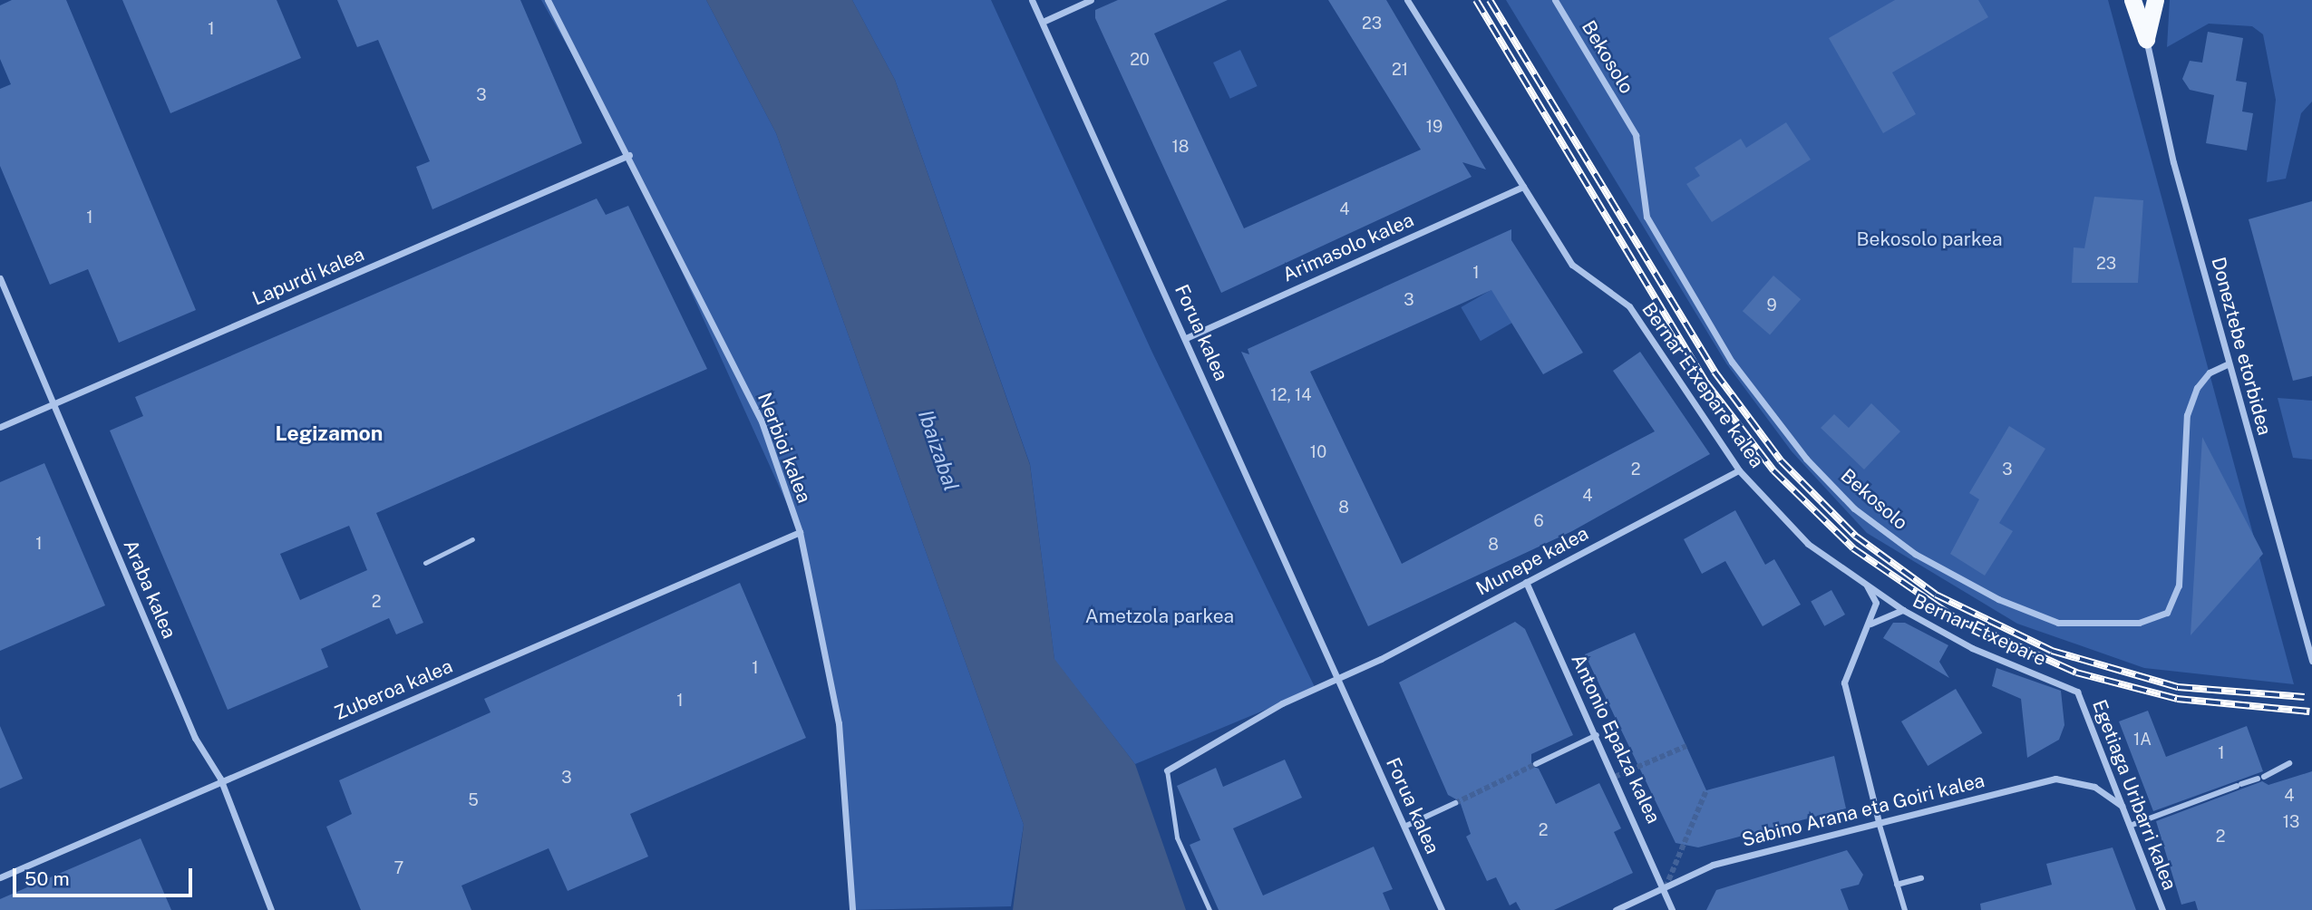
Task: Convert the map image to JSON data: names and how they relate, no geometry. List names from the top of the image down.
{
  "streets": {
    "street": [
      "Bekosolo",
      "Arimasolo kalea",
      "Lapurdi kalea",
      "Forua kalea",
      "Doneztebe etorbidea",
      "Bernar Etxepare kalea",
      "Nerbioi kalea",
      "Munepe kalea",
      "Araba kalea",
      "Bernar Etxepare",
      "Zuberoa kalea",
      "Antonio Epalza kalea",
      "Egetiaga Uribarri kalea",
      "Sabino Arana eta Goiri kalea"
    ]
  },
  "crossings": [
    ["Bekosolo", "Doneztebe etorbidea"],
    ["Arimasolo kalea", "Forua kalea"],
    ["Arimasolo kalea", "Bernar Etxepare kalea"],
    ["Lapurdi kalea", "Nerbioi kalea"],
    ["Lapurdi kalea", "Araba kalea"],
    ["Forua kalea", "Munepe kalea"],
    ["Bernar Etxepare kalea", "Munepe kalea"],
    ["Bernar Etxepare kalea", "Bernar Etxepare"],
    ["Nerbioi kalea", "Zuberoa kalea"],
    ["Munepe kalea", "Antonio Epalza kalea"],
    ["Araba kalea", "Zuberoa kalea"],
    ["Bernar Etxepare", "Egetiaga Uribarri kalea"],
    ["Antonio Epalza kalea", "Sabino Arana eta Goiri kalea"],
    ["Egetiaga Uribarri kalea", "Sabino Arana eta Goiri kalea"]
  ],
  "districts": ["Legizamon"],
  "water": ["Ibaizabal"],
  "parks": ["Bekosolo parkea", "Ametzola parkea"],
  "house_numbers": [
    "23",
    "1",
    "20",
    "21",
    "3",
    "19",
    "18",
    "4",
    "1",
    "23",
    "1",
    "3",
    "9",
    "12, 14",
    "10",
    "2",
    "3",
    "4",
    "8",
    "6",
    "1",
    "8",
    "2",
    "1",
    "1",
    "1A",
    "1",
    "3",
    "4",
    "5",
    "13",
    "2",
    "2",
    "7"
  ],
  "scale_bar": "50 m"
}
